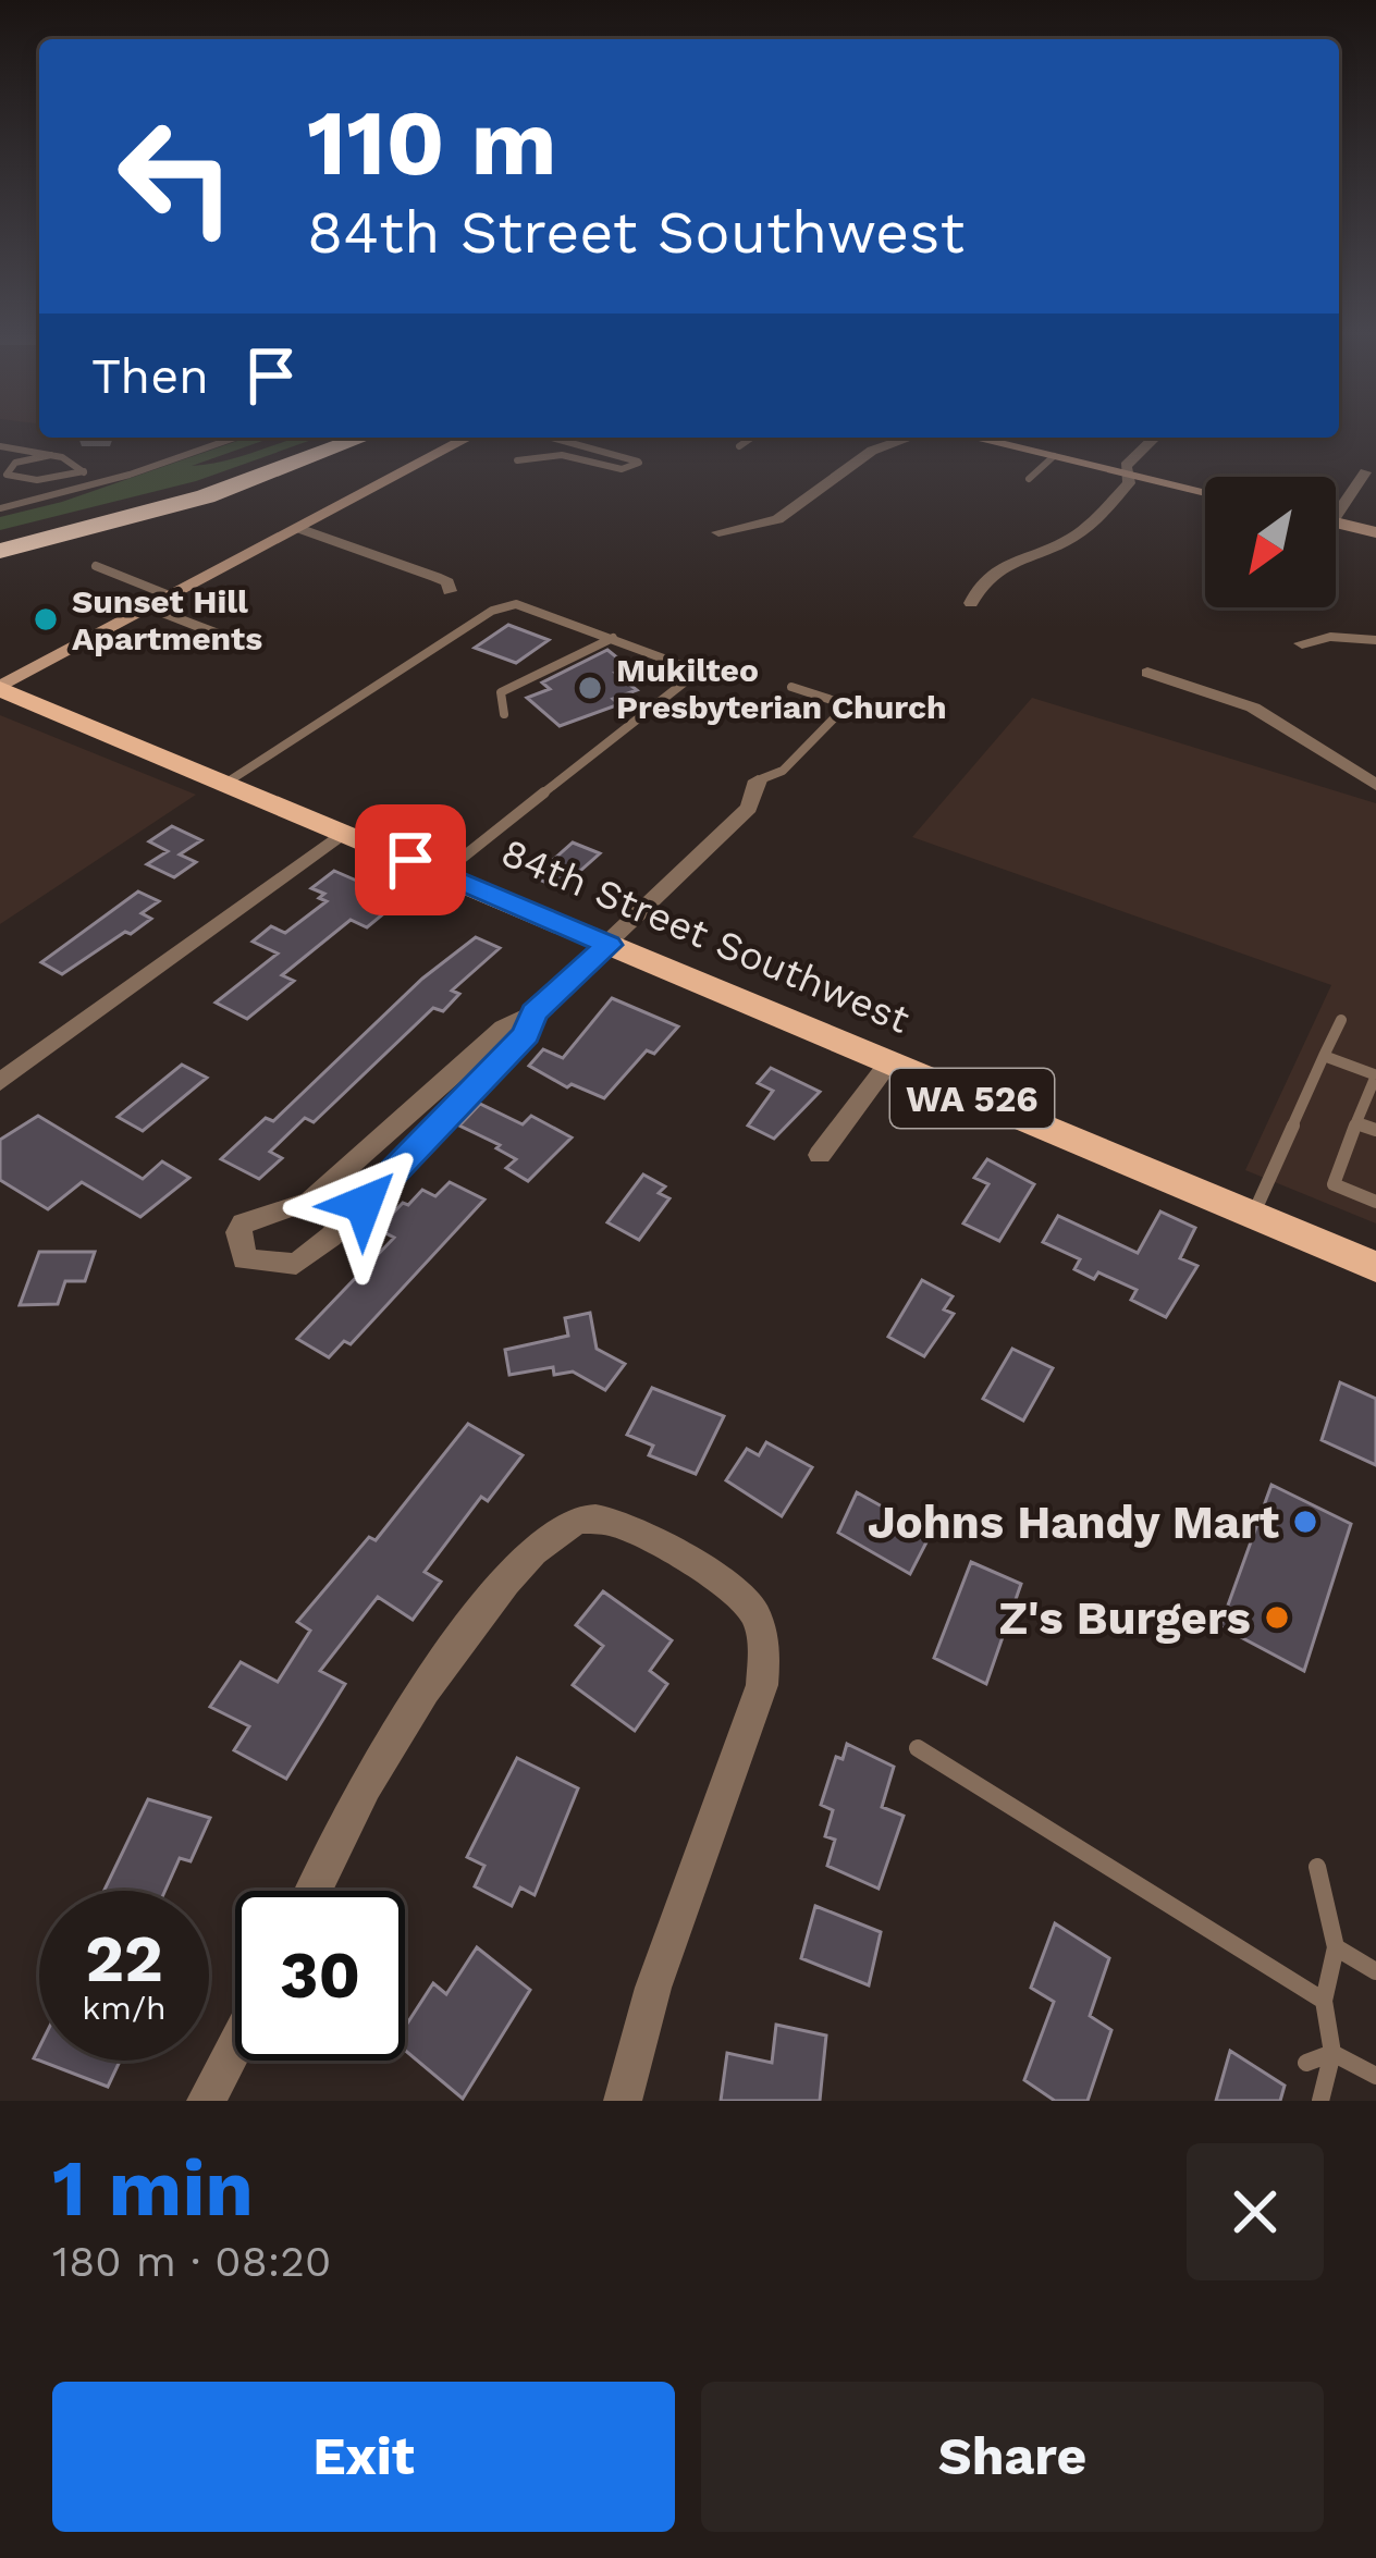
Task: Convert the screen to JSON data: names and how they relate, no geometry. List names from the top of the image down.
{
  "streets": {
    "main road": ["84th Street Southwest", "WA 526"]
  },
  "places": [
    "Sunset Hill Apartments",
    "Mukilteo Presbyterian Church",
    "Johns Handy Mart",
    "Z's Burgers"
  ],
  "north": "bottom left",
  "page": {
    "turn": ["110 m", "84th Street Southwest"],
    "then": "Then",
    "speed": "22 km/h",
    "limit": "30",
    "heading": ["1 min", "180 m · 08:20"],
    "buttons": ["Exit", "Share"]
  }
}
